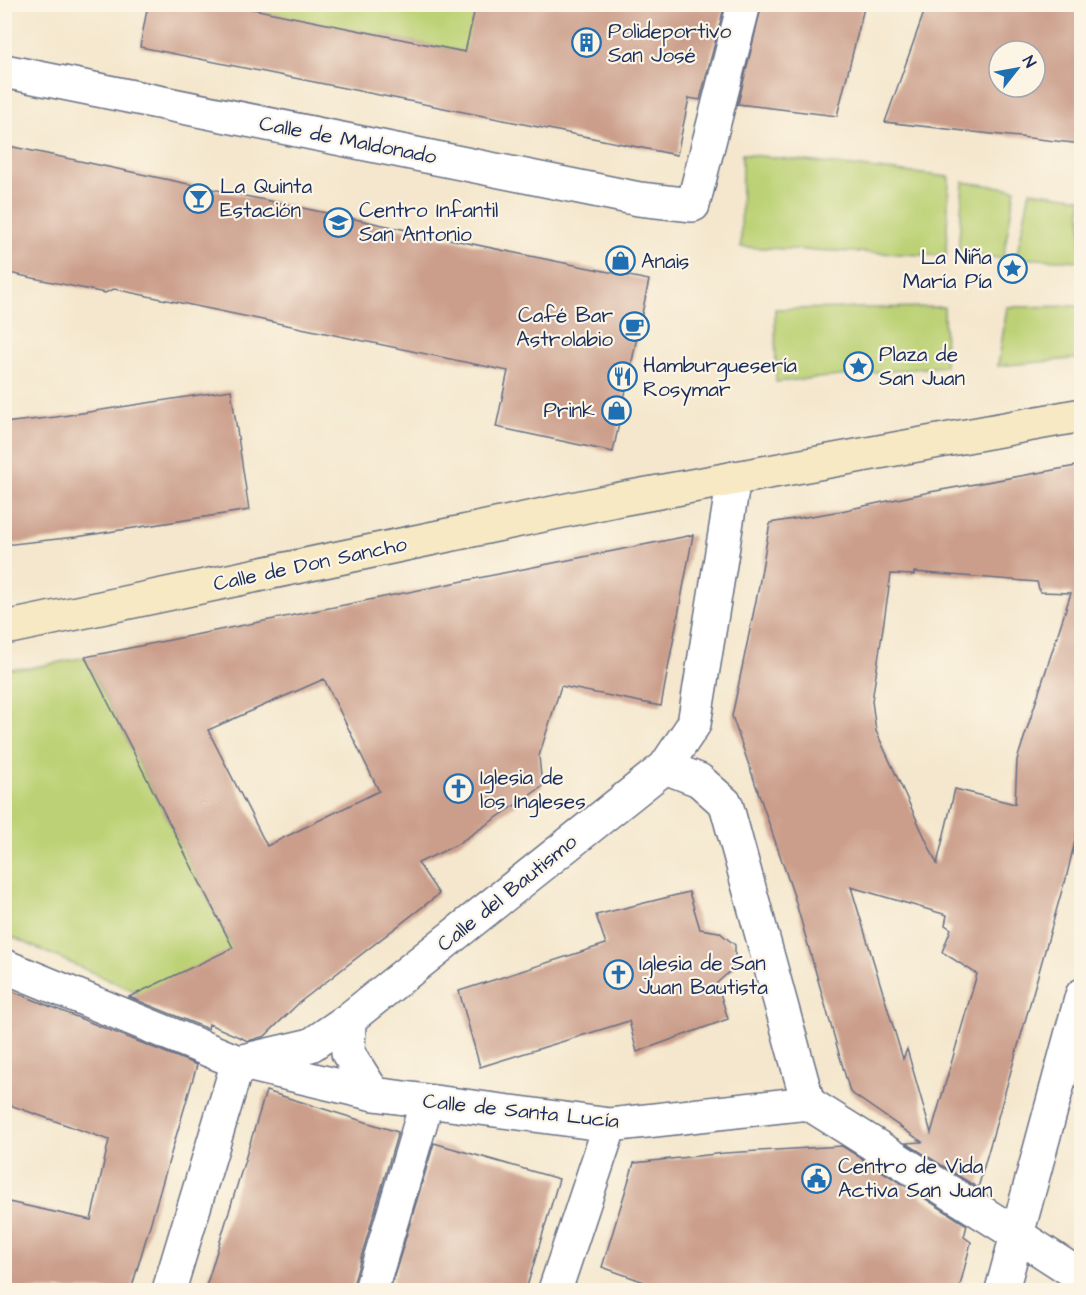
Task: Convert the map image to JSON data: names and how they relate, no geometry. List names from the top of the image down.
{
  "streets": {
    "street": [
      "Calle de Maldonado",
      "Calle de Don Sancho",
      "Calle del Bautismo",
      "Calle de Santa Lucía"
    ]
  },
  "crossings": [
    ["Calle de Don Sancho", "Calle del Bautismo"],
    ["Calle del Bautismo", "Calle de Santa Lucía"]
  ],
  "places": {
    "building": ["Polideportivo San José"],
    "bar": ["La Quinta Estación"],
    "school or university": ["Centro Infantil San Antonio"],
    "shop": ["Anais", "Prink"],
    "place": ["La Niña María Pía", "Plaza de San Juan"],
    "cafe": ["Café Bar Astrolabio"],
    "restaurant": ["Hamburguesería Rosymar"],
    "church": ["Iglesia de los Ingleses", "Iglesia de San Juan Bautista"],
    "public building": ["Centro de Vida Activa San Juan"]
  },
  "north": "top right"
}
